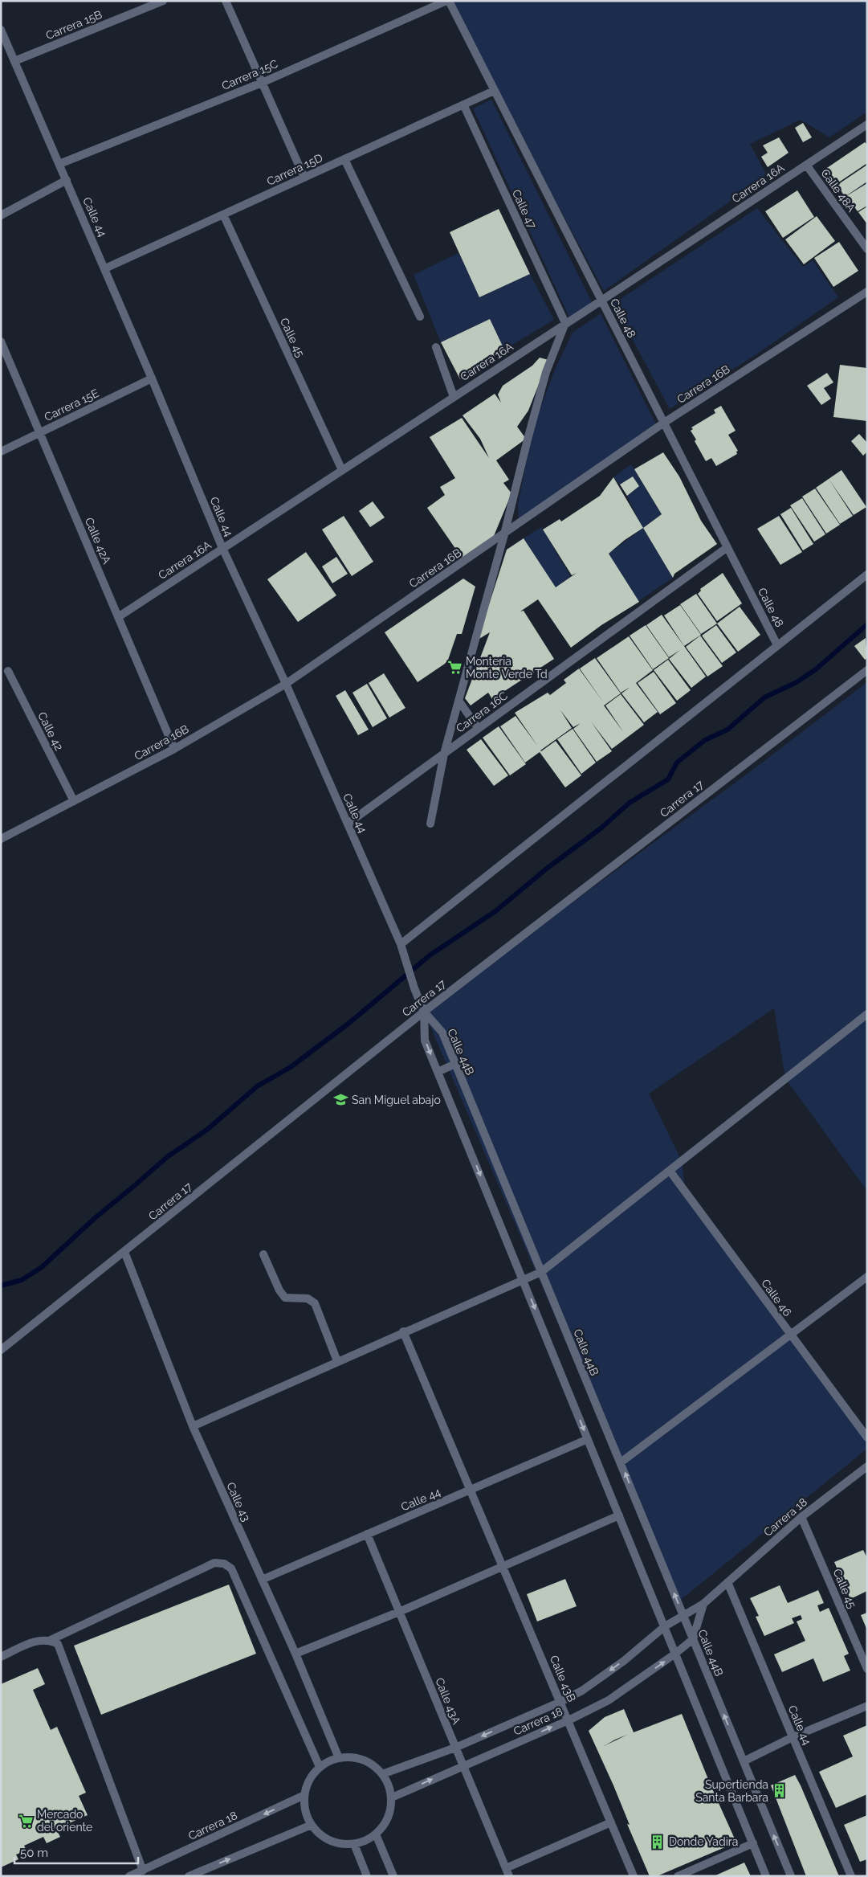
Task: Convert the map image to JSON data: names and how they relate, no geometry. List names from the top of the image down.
{
  "streets": {
    "street": [
      "Carrera 15B",
      "Carrera 15C",
      "Carrera 15D",
      "Carrera 16A",
      "Calle 48A",
      "Calle 47",
      "Calle 44",
      "Calle 48",
      "Calle 45",
      "Carrera 16B",
      "Carrera 15E",
      "Calle 42A",
      "Carrera 16C",
      "Calle 42",
      "Carrera 17",
      "Calle 44B",
      "Calle 46",
      "Calle 43",
      "Carrera 18",
      "Calle 43B",
      "Calle 43A"
    ]
  },
  "crossings": [
    ["Carrera 15B", "Calle 44"],
    ["Carrera 15C", "Calle 44"],
    ["Carrera 15C", "Calle 48"],
    ["Carrera 15D", "Calle 47"],
    ["Carrera 15D", "Calle 44"],
    ["Carrera 15D", "Calle 48"],
    ["Carrera 15D", "Calle 45"],
    ["Carrera 16A", "Calle 48A"],
    ["Carrera 16A", "Calle 47"],
    ["Carrera 16A", "Calle 44"],
    ["Carrera 16A", "Calle 48"],
    ["Carrera 16A", "Calle 45"],
    ["Carrera 16A", "Calle 42A"],
    ["Calle 44", "Carrera 16B"],
    ["Calle 44", "Carrera 15E"],
    ["Calle 44", "Carrera 16C"],
    ["Calle 44", "Carrera 17"],
    ["Calle 44", "Calle 44B"],
    ["Calle 44", "Calle 43"],
    ["Calle 44", "Carrera 18"],
    ["Calle 44", "Calle 43B"],
    ["Calle 44", "Calle 43A"],
    ["Calle 48", "Carrera 16B"],
    ["Calle 48", "Carrera 16C"],
    ["Calle 45", "Carrera 18"],
    ["Carrera 16B", "Calle 42A"],
    ["Carrera 16B", "Calle 42"],
    ["Carrera 15E", "Calle 42A"],
    ["Carrera 17", "Calle 44B"],
    ["Carrera 17", "Calle 43"],
    ["Calle 44B", "Carrera 18"],
    ["Calle 43", "Carrera 18"],
    ["Carrera 18", "Calle 43B"],
    ["Carrera 18", "Calle 43A"]
  ],
  "places": {
    "supermarket": ["Monteria Monte Verde Td", "Mercado del oriente"],
    "school or university": ["San Miguel abajo"],
    "building": ["Supertienda Santa Barbara", "Donde Yadira"]
  },
  "scale_bar": "50 m"
}
